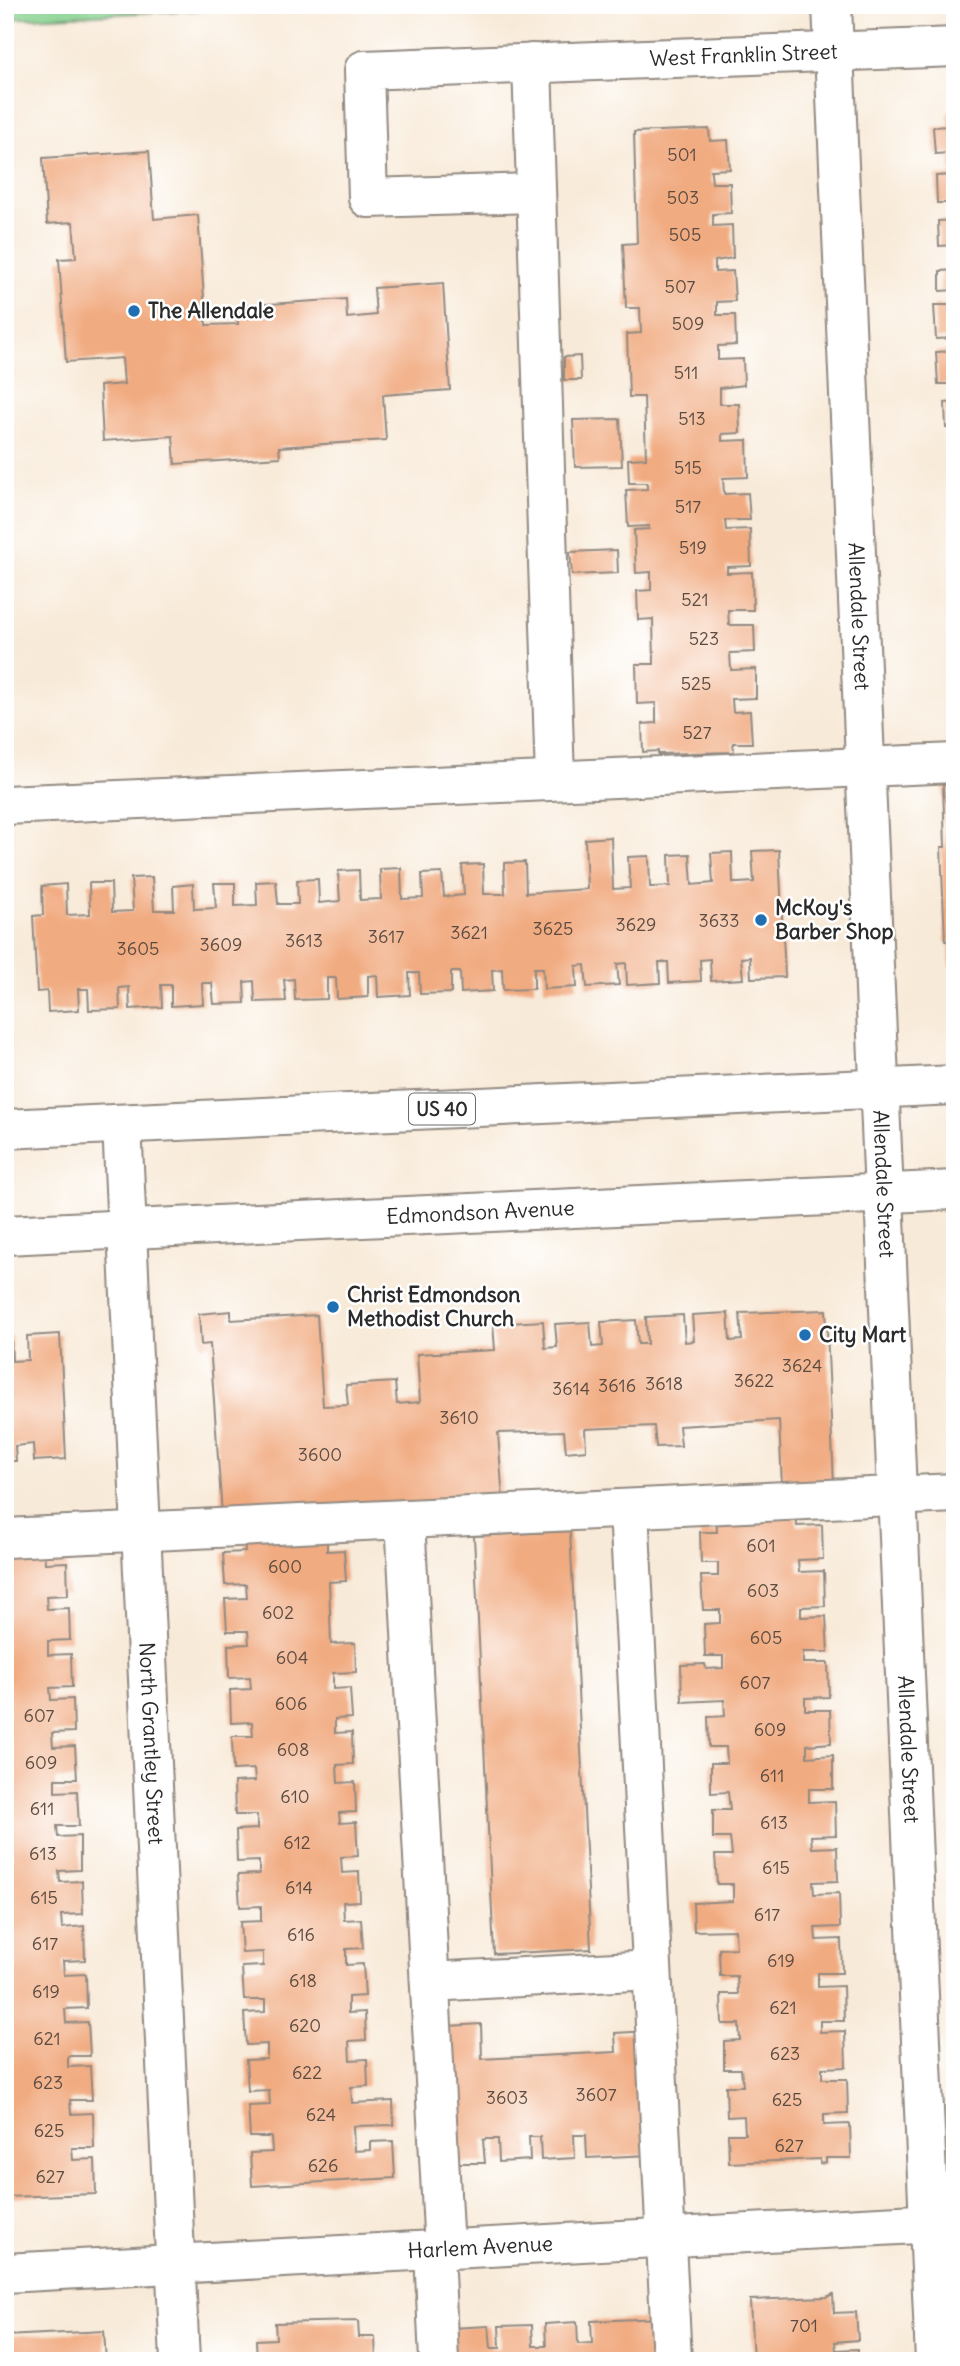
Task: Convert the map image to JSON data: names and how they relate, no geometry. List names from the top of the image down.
{
  "streets": {
    "street": [
      "West Franklin Street",
      "Allendale Street",
      "US 40",
      "Edmondson Avenue",
      "North Grantley Street",
      "Harlem Avenue"
    ]
  },
  "crossings": [
    ["West Franklin Street", "Allendale Street"],
    ["Allendale Street", "US 40"],
    ["Allendale Street", "Edmondson Avenue"],
    ["Allendale Street", "Harlem Avenue"],
    ["US 40", "North Grantley Street"],
    ["Edmondson Avenue", "North Grantley Street"],
    ["North Grantley Street", "Harlem Avenue"]
  ],
  "places": [
    "The Allendale",
    "McKoy's Barber Shop",
    "Christ Edmondson Methodist Church",
    "City Mart"
  ],
  "house_numbers": [
    "501",
    "503",
    "505",
    "507",
    "509",
    "511",
    "513",
    "515",
    "517",
    "519",
    "521",
    "523",
    "525",
    "527",
    "3633",
    "3629",
    "3625",
    "3621",
    "3617",
    "3613",
    "3609",
    "3605",
    "3624",
    "3622",
    "3618",
    "3616",
    "3614",
    "3610",
    "3600",
    "601",
    "600",
    "603",
    "602",
    "605",
    "604",
    "607",
    "606",
    "607",
    "609",
    "608",
    "609",
    "611",
    "610",
    "611",
    "613",
    "612",
    "613",
    "615",
    "614",
    "615",
    "617",
    "616",
    "617",
    "619",
    "618",
    "619",
    "621",
    "620",
    "621",
    "623",
    "622",
    "623",
    "3607",
    "3603",
    "625",
    "624",
    "625",
    "627",
    "626",
    "627",
    "701"
  ]
}
